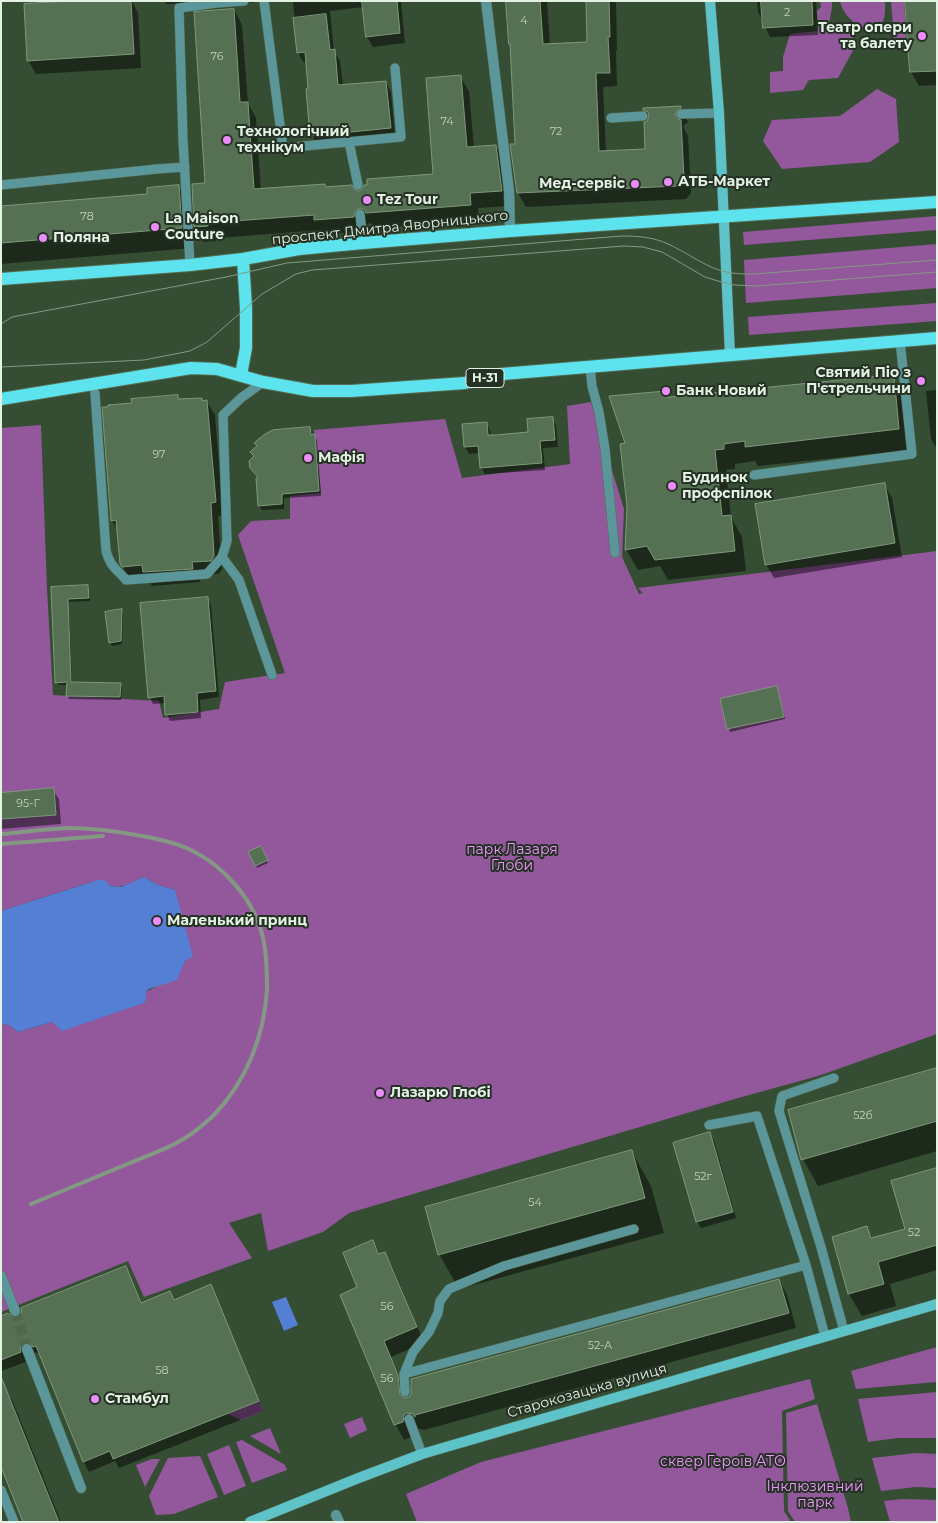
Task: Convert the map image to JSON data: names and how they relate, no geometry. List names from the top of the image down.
{
  "streets": {
    "main road": ["проспект Дмитра Яворницького", "Н-31"],
    "street": ["Старокозацька вулиця"]
  },
  "parks": ["парк Лазаря Глоби", "сквер Героїв АТО", "Інклюзивний парк"],
  "places": [
    "Театр опери та балету",
    "Технологічний технікум",
    "АТБ-Маркет",
    "Мед-сервіс",
    "Tez Tour",
    "La Maison Couture",
    "Поляна",
    "Святий Піо з П'єтрельчини",
    "Банк Новий",
    "Мафія",
    "Будинок профспілок",
    "Маленький принц",
    "Лазарю Глобі",
    "Стамбул"
  ],
  "house_numbers": [
    "2",
    "4",
    "76",
    "74",
    "72",
    "78",
    "97",
    "95-Г",
    "52б",
    "52г",
    "54",
    "52",
    "56",
    "52-А",
    "58",
    "56"
  ]
}
